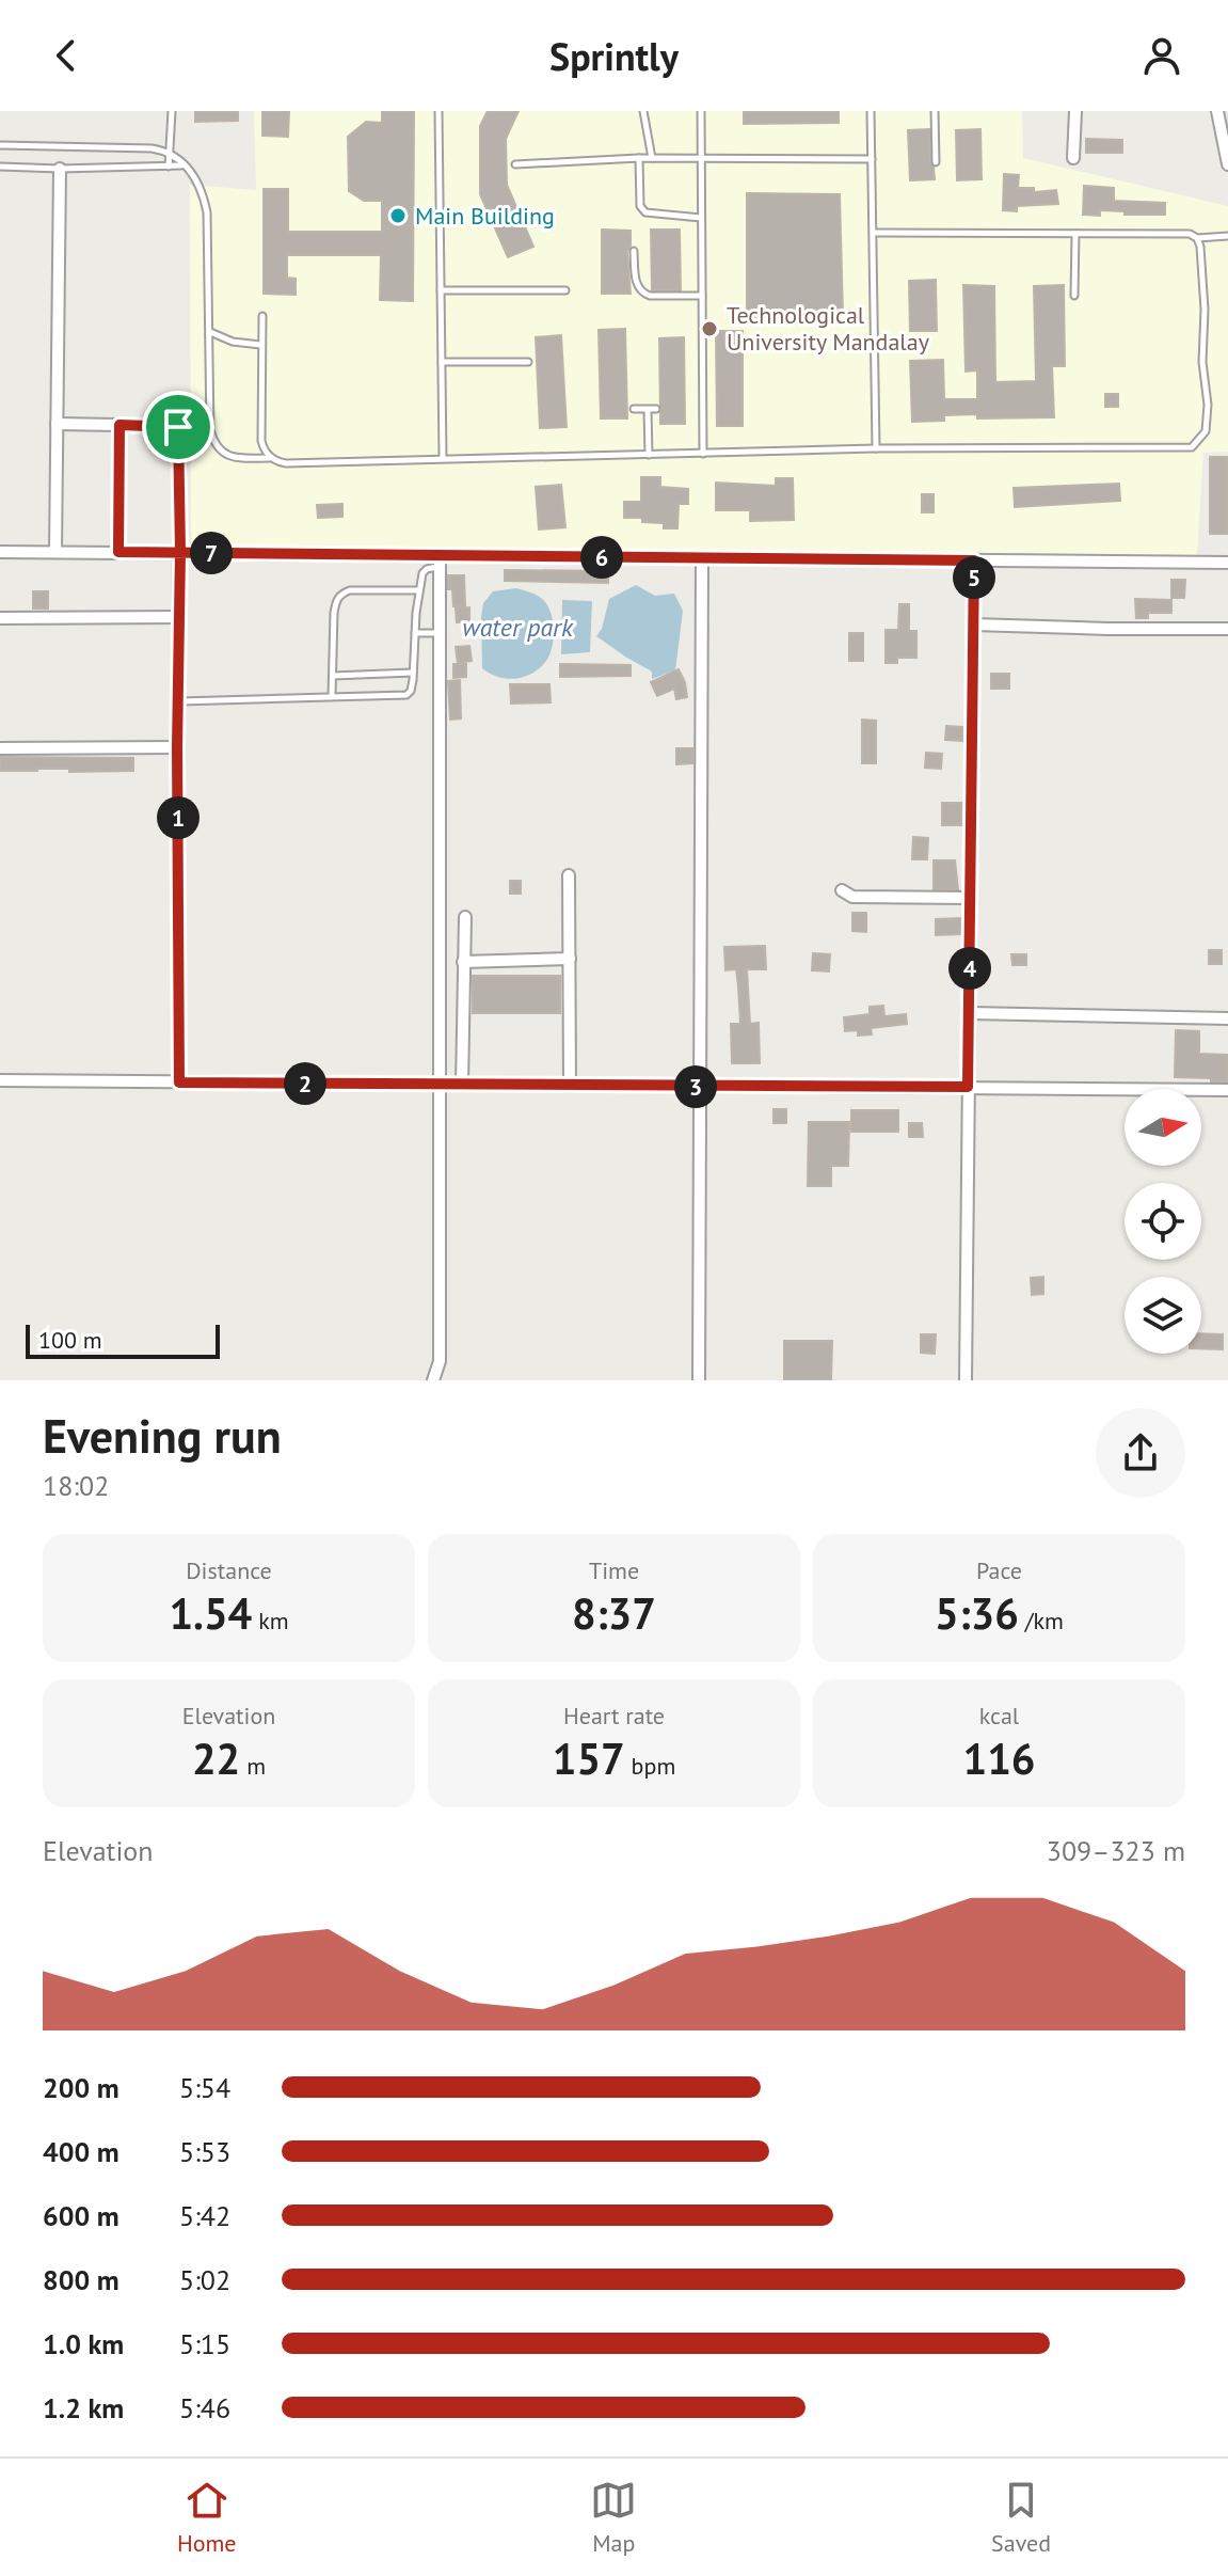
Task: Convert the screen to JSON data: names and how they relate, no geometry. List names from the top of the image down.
{
  "water": ["water park"],
  "places": ["Main Building", "Technological University Mandalay"],
  "scale_bar": "100 m",
  "north": "right",
  "page": {
    "header": "Sprintly",
    "pins": [
      "7",
      "6",
      "5",
      "1",
      "4",
      "2",
      "3"
    ],
    "scale": "100 m",
    "heading": ["Evening run", "18:02"],
    "stats": [
      ["Distance", "1.54 km"],
      ["Time", "8:37"],
      ["Pace", "5:36 /km"],
      ["Elevation", "22 m"],
      ["Heart rate", "157 bpm"],
      ["kcal", "116"]
    ],
    "chart": ["Elevation", "309–323 m"],
    "list": [
      {
        "name": "200 m",
        "note": "5:54"
      },
      {
        "name": "400 m",
        "note": "5:53"
      },
      {
        "name": "600 m",
        "note": "5:42"
      },
      {
        "name": "800 m",
        "note": "5:02"
      },
      {
        "name": "1.0 km",
        "note": "5:15"
      },
      {
        "name": "1.2 km",
        "note": "5:46"
      }
    ],
    "tabs": ["Home", "Map", "Saved"]
  }
}
